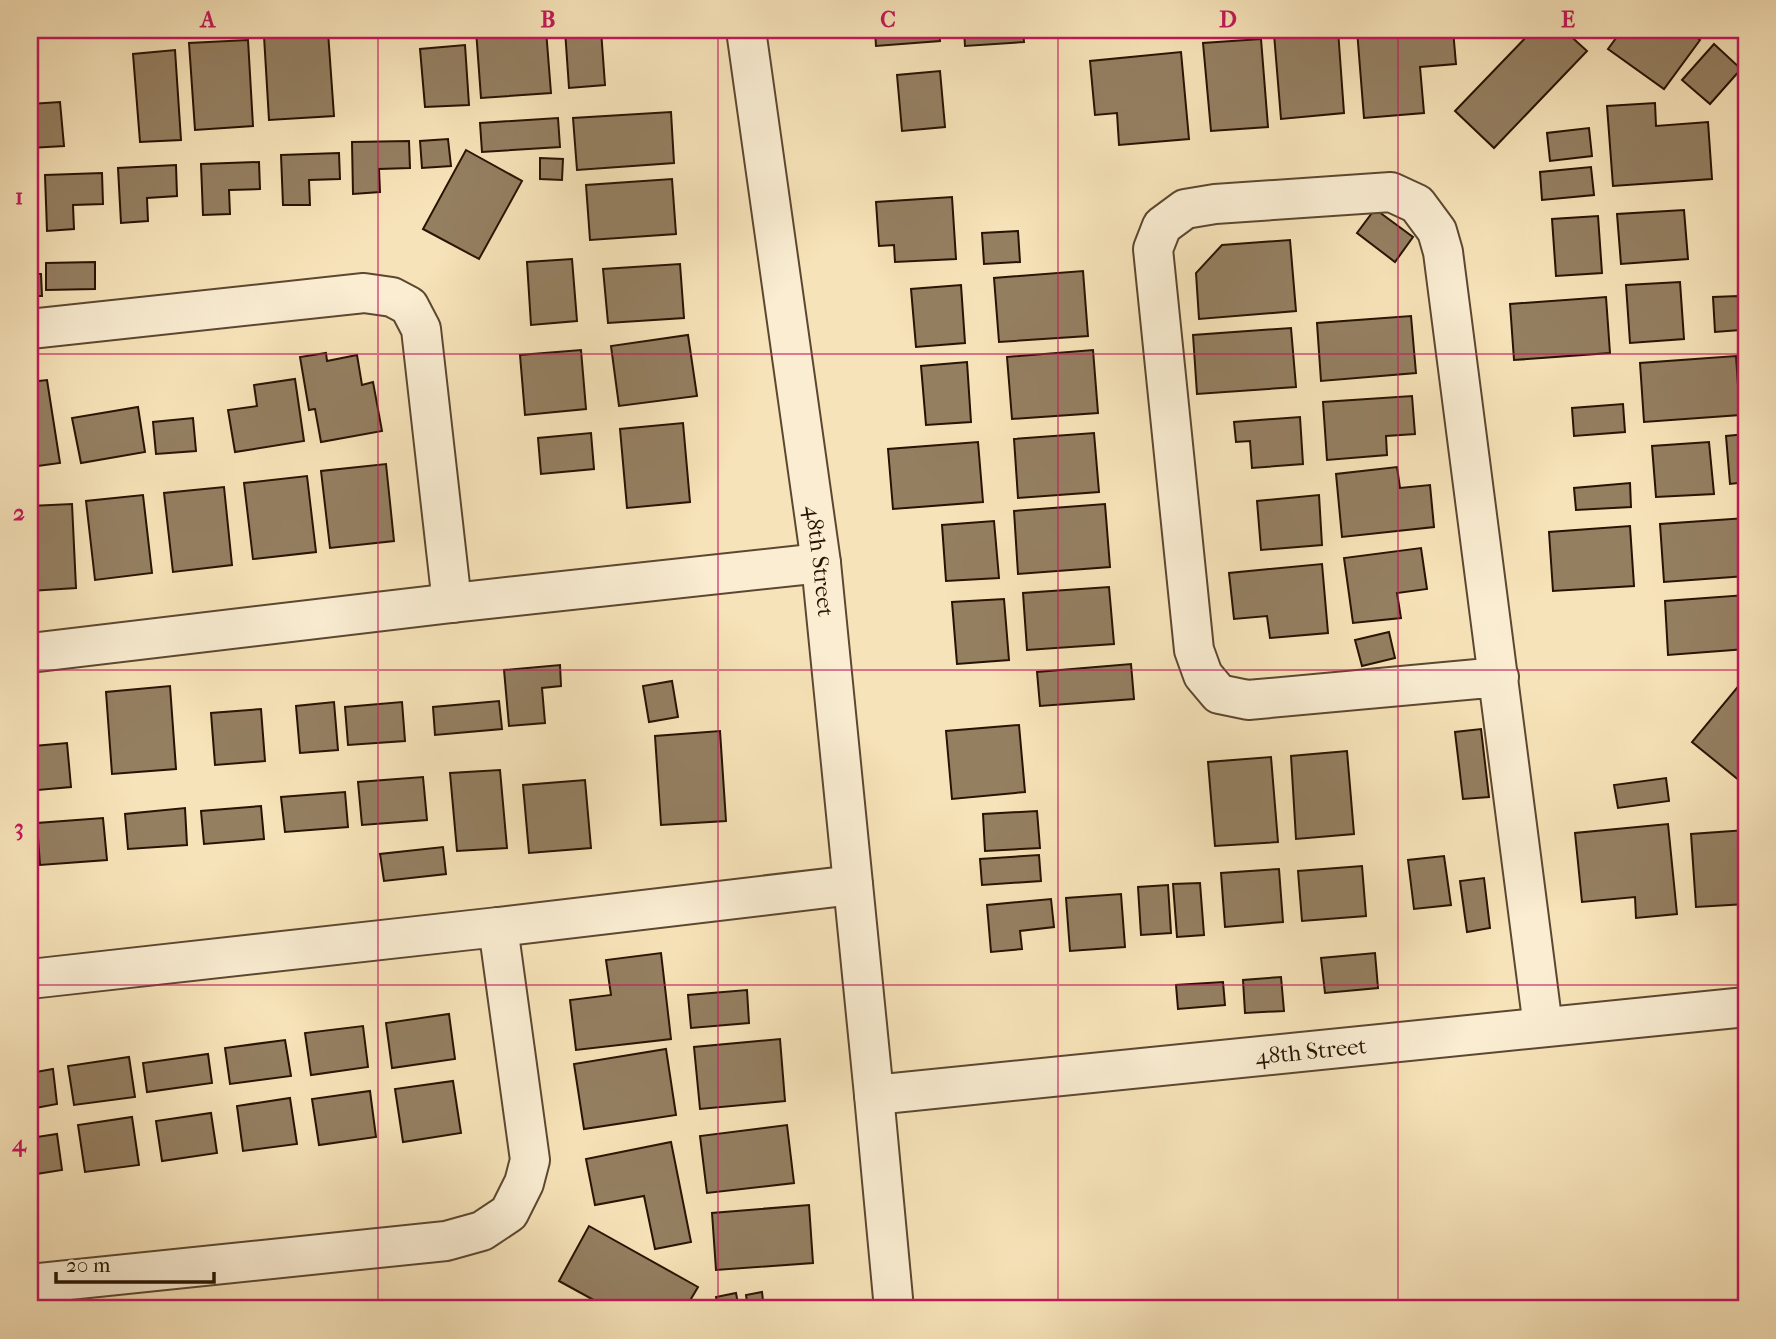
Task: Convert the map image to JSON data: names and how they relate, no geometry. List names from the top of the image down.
{
  "streets": {
    "street": ["48th Street"]
  },
  "scale_bar": "20 m",
  "grid": {
    "columns": [
      "A",
      "B",
      "C",
      "D",
      "E"
    ],
    "rows": [
      "1",
      "2",
      "3",
      "4"
    ]
  }
}
